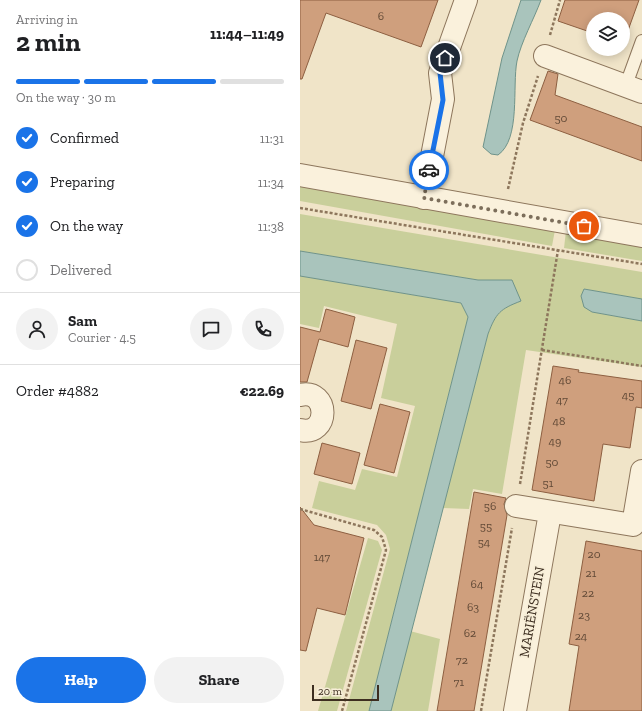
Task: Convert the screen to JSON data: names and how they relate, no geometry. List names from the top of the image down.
{
  "streets": {
    "street": ["MARIËNSTEIN"]
  },
  "house_numbers": [
    "6",
    "50",
    "46",
    "45",
    "47",
    "48",
    "49",
    "50",
    "51",
    "56",
    "55",
    "54",
    "20",
    "147",
    "21",
    "64",
    "22",
    "63",
    "23",
    "62",
    "24",
    "72",
    "71"
  ],
  "scale_bar": "20 m",
  "page": {
    "heading": ["2 min", "Arriving in", "11:44–11:49"],
    "panel": [
      "Sam",
      "Courier · 4.5",
      "Order #4882",
      "€22.69"
    ],
    "bar": "On the way · 30 m",
    "list": [
      ["Confirmed", "11:31"],
      ["Preparing", "11:34"],
      ["On the way", "11:38"],
      "Delivered"
    ],
    "buttons": ["Help", "Share"],
    "scale": "20 m"
  }
}
